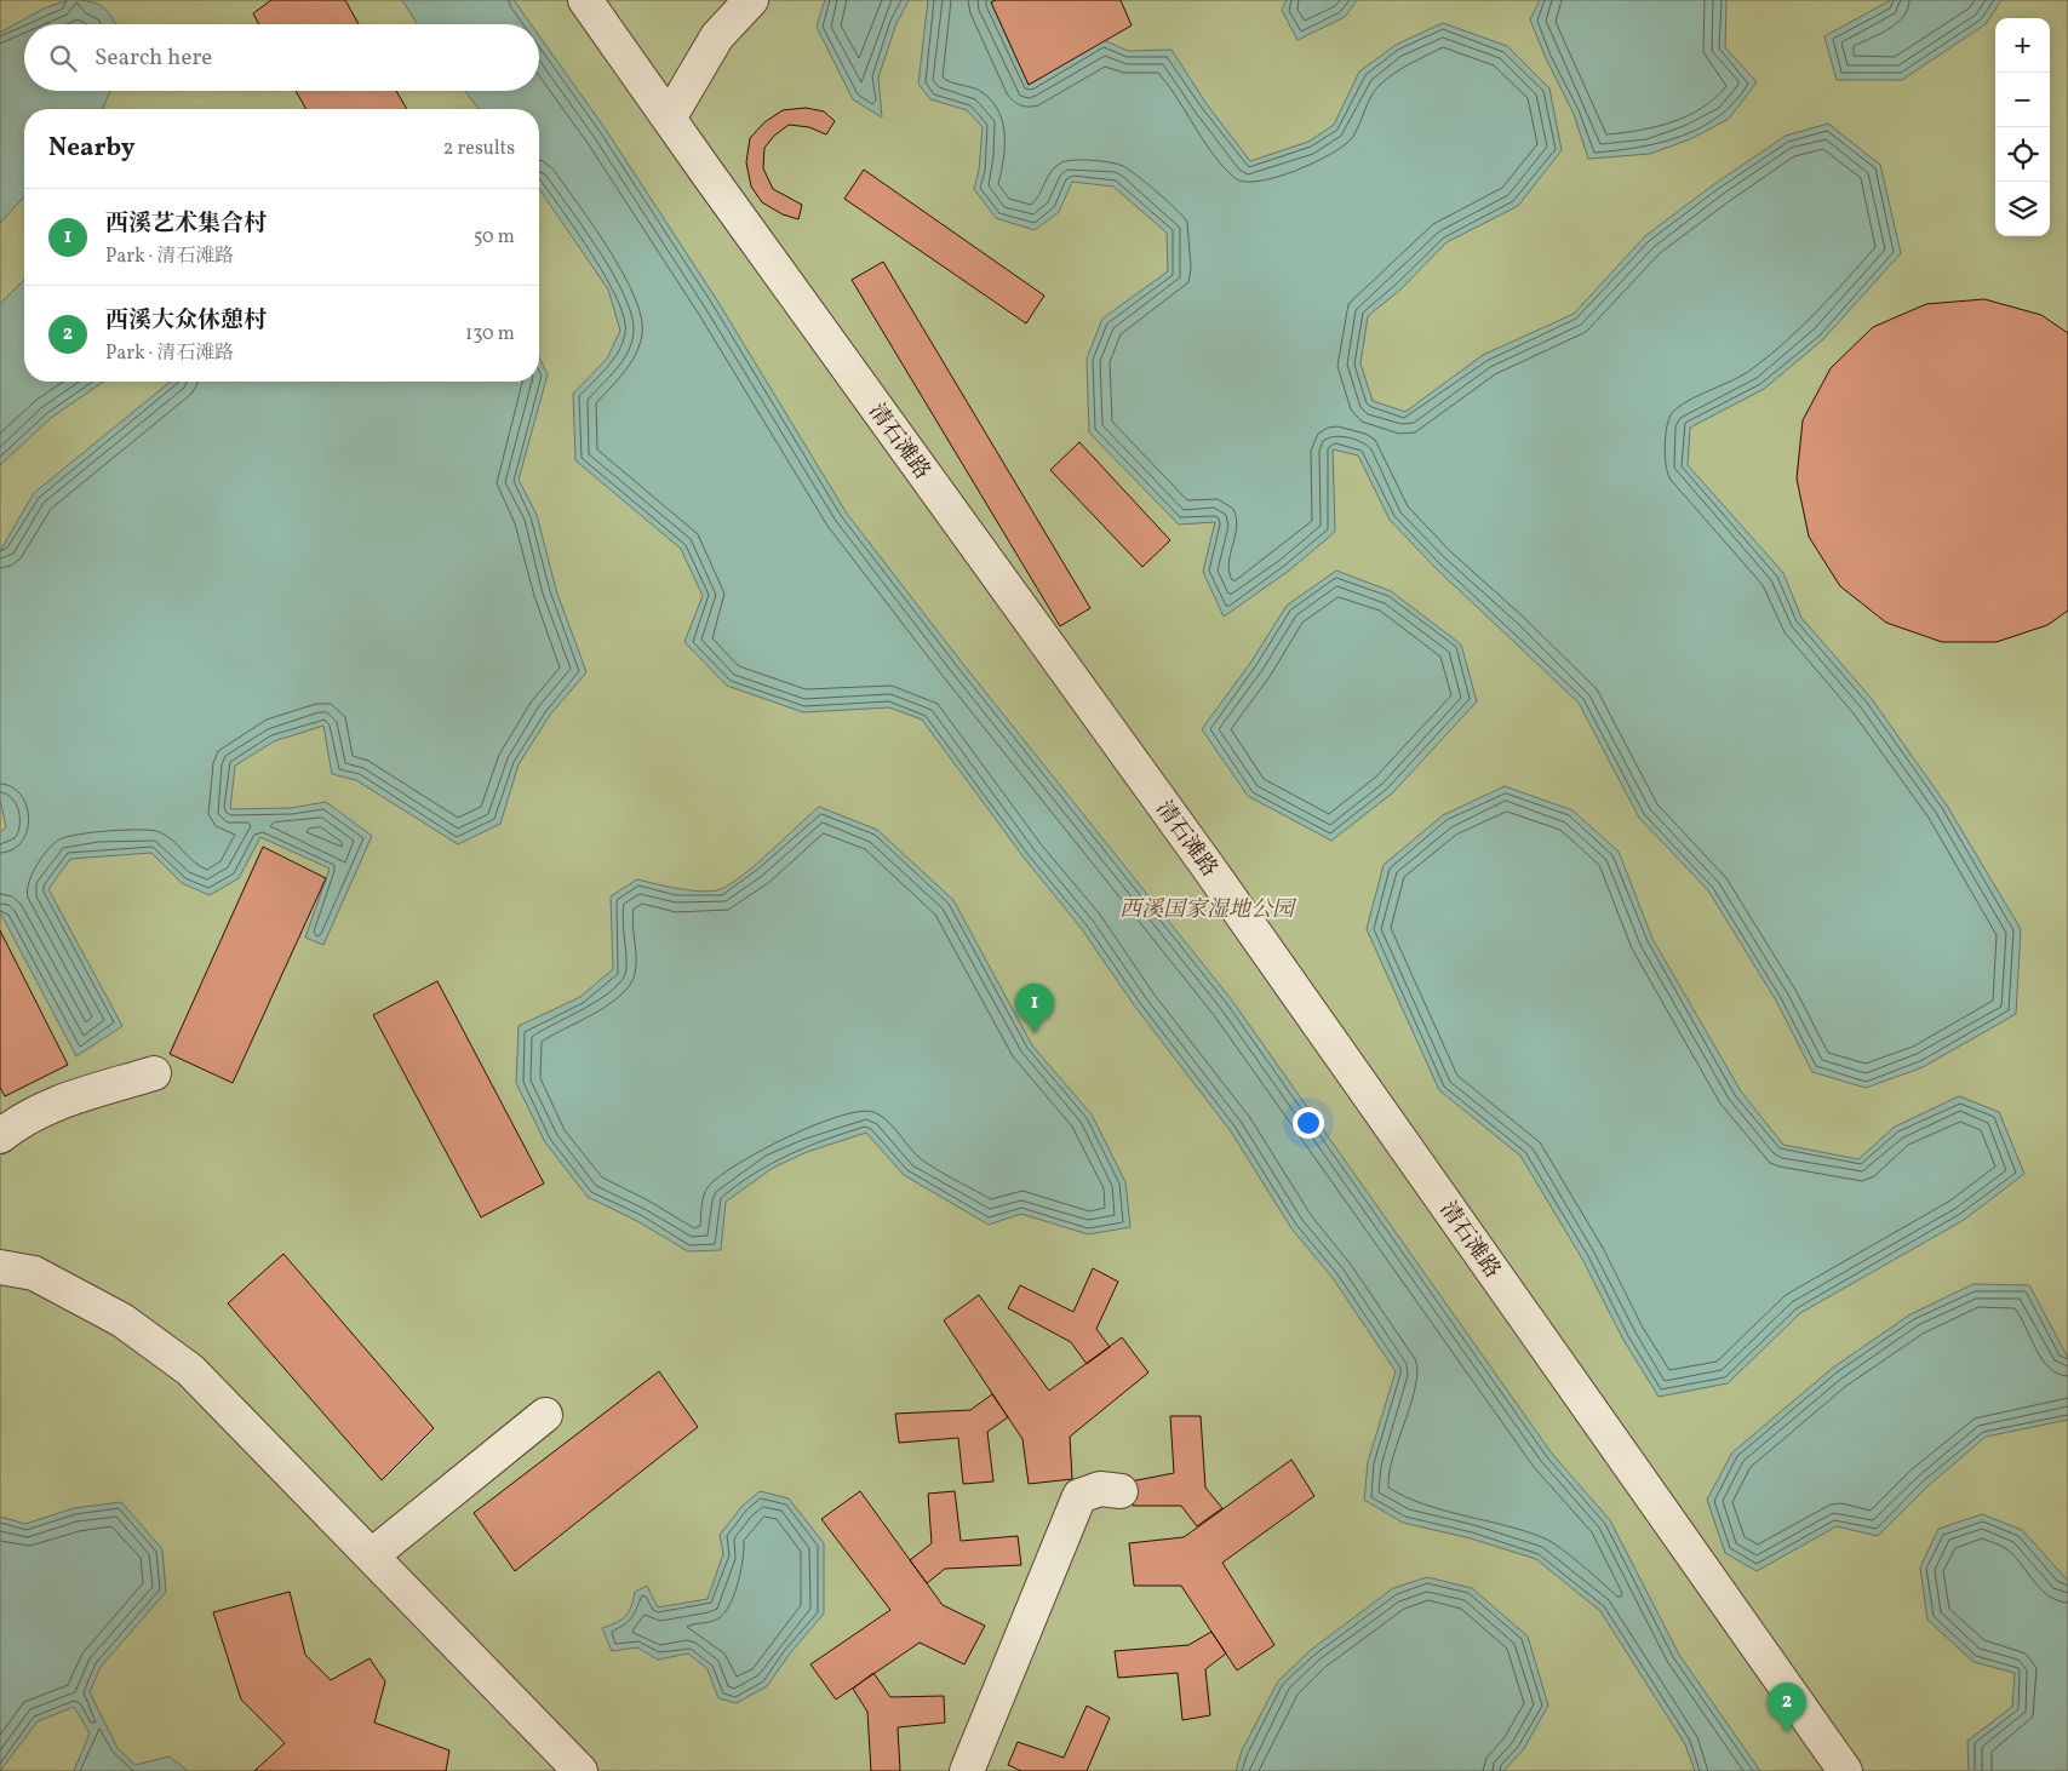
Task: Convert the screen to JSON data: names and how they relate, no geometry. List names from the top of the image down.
{
  "streets": {
    "street": ["清石滩路"]
  },
  "parks": ["西溪国家湿地公园"],
  "page": {
    "map_buttons": ["+", "−"],
    "search": "Search here",
    "heading": ["Nearby", "2 results"],
    "list": [
      {
        "mark": "1",
        "name": "西溪艺术集合村",
        "note": "Park · 清石滩路",
        "value": "50 m"
      },
      {
        "mark": "2",
        "name": "西溪大众休憩村",
        "note": "Park · 清石滩路",
        "value": "130 m"
      }
    ],
    "pins": ["1", "2"]
  }
}
